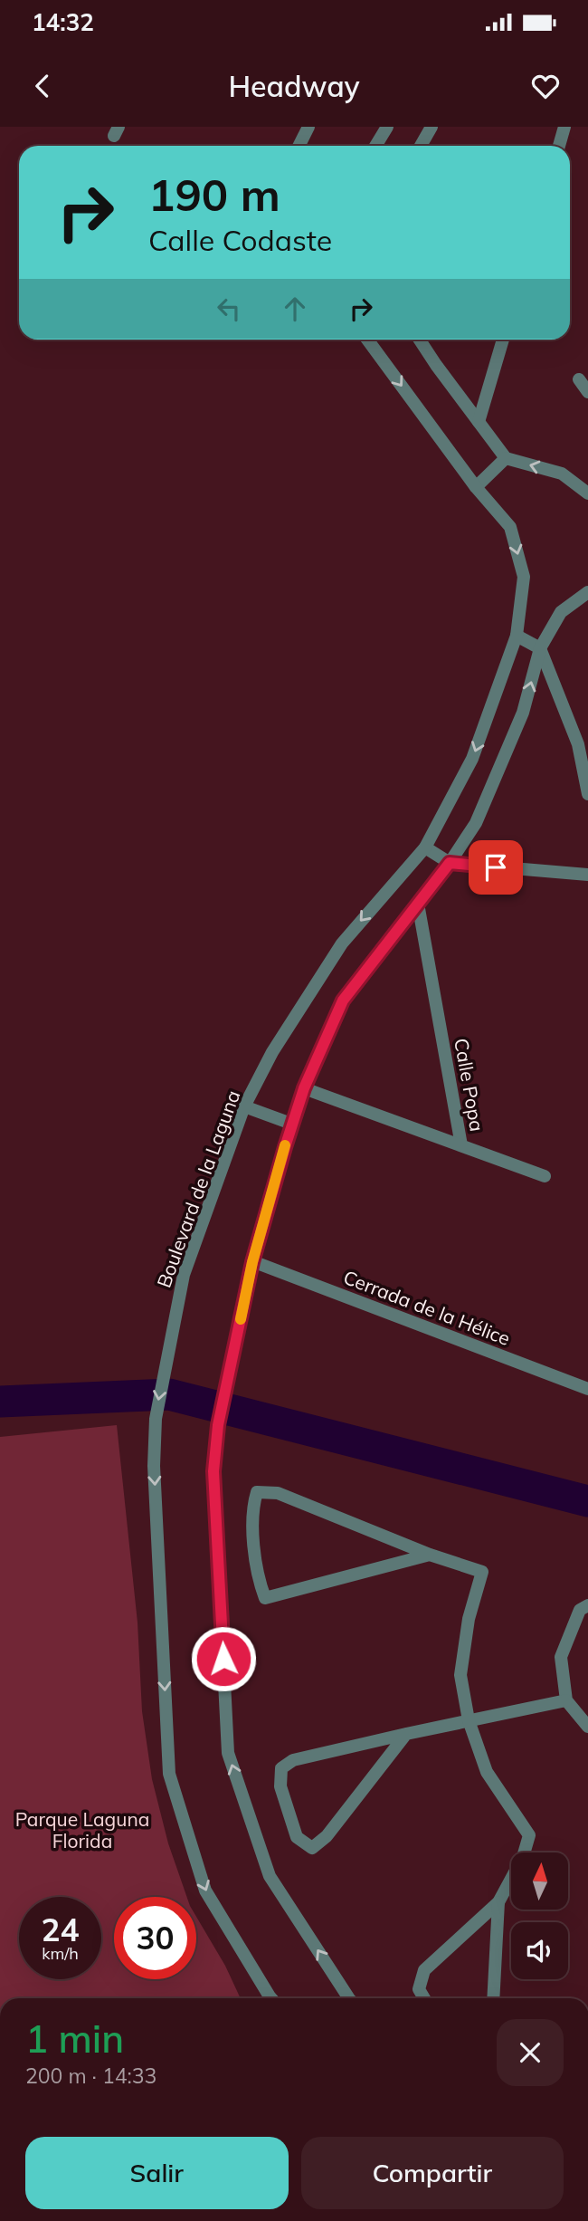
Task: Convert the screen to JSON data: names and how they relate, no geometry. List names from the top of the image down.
{
  "streets": {
    "street": ["Calle Popa", "Boulevard de la Laguna", "Cerrada de la Hélice"]
  },
  "parks": ["Parque Laguna Florida"],
  "north": "top",
  "page": {
    "status": "14:32",
    "header": "Headway",
    "turn": ["190 m", "Calle Codaste"],
    "speed": "24 km/h",
    "limit": "30",
    "heading": ["1 min", "200 m · 14:33"],
    "buttons": ["Salir", "Compartir"]
  }
}
